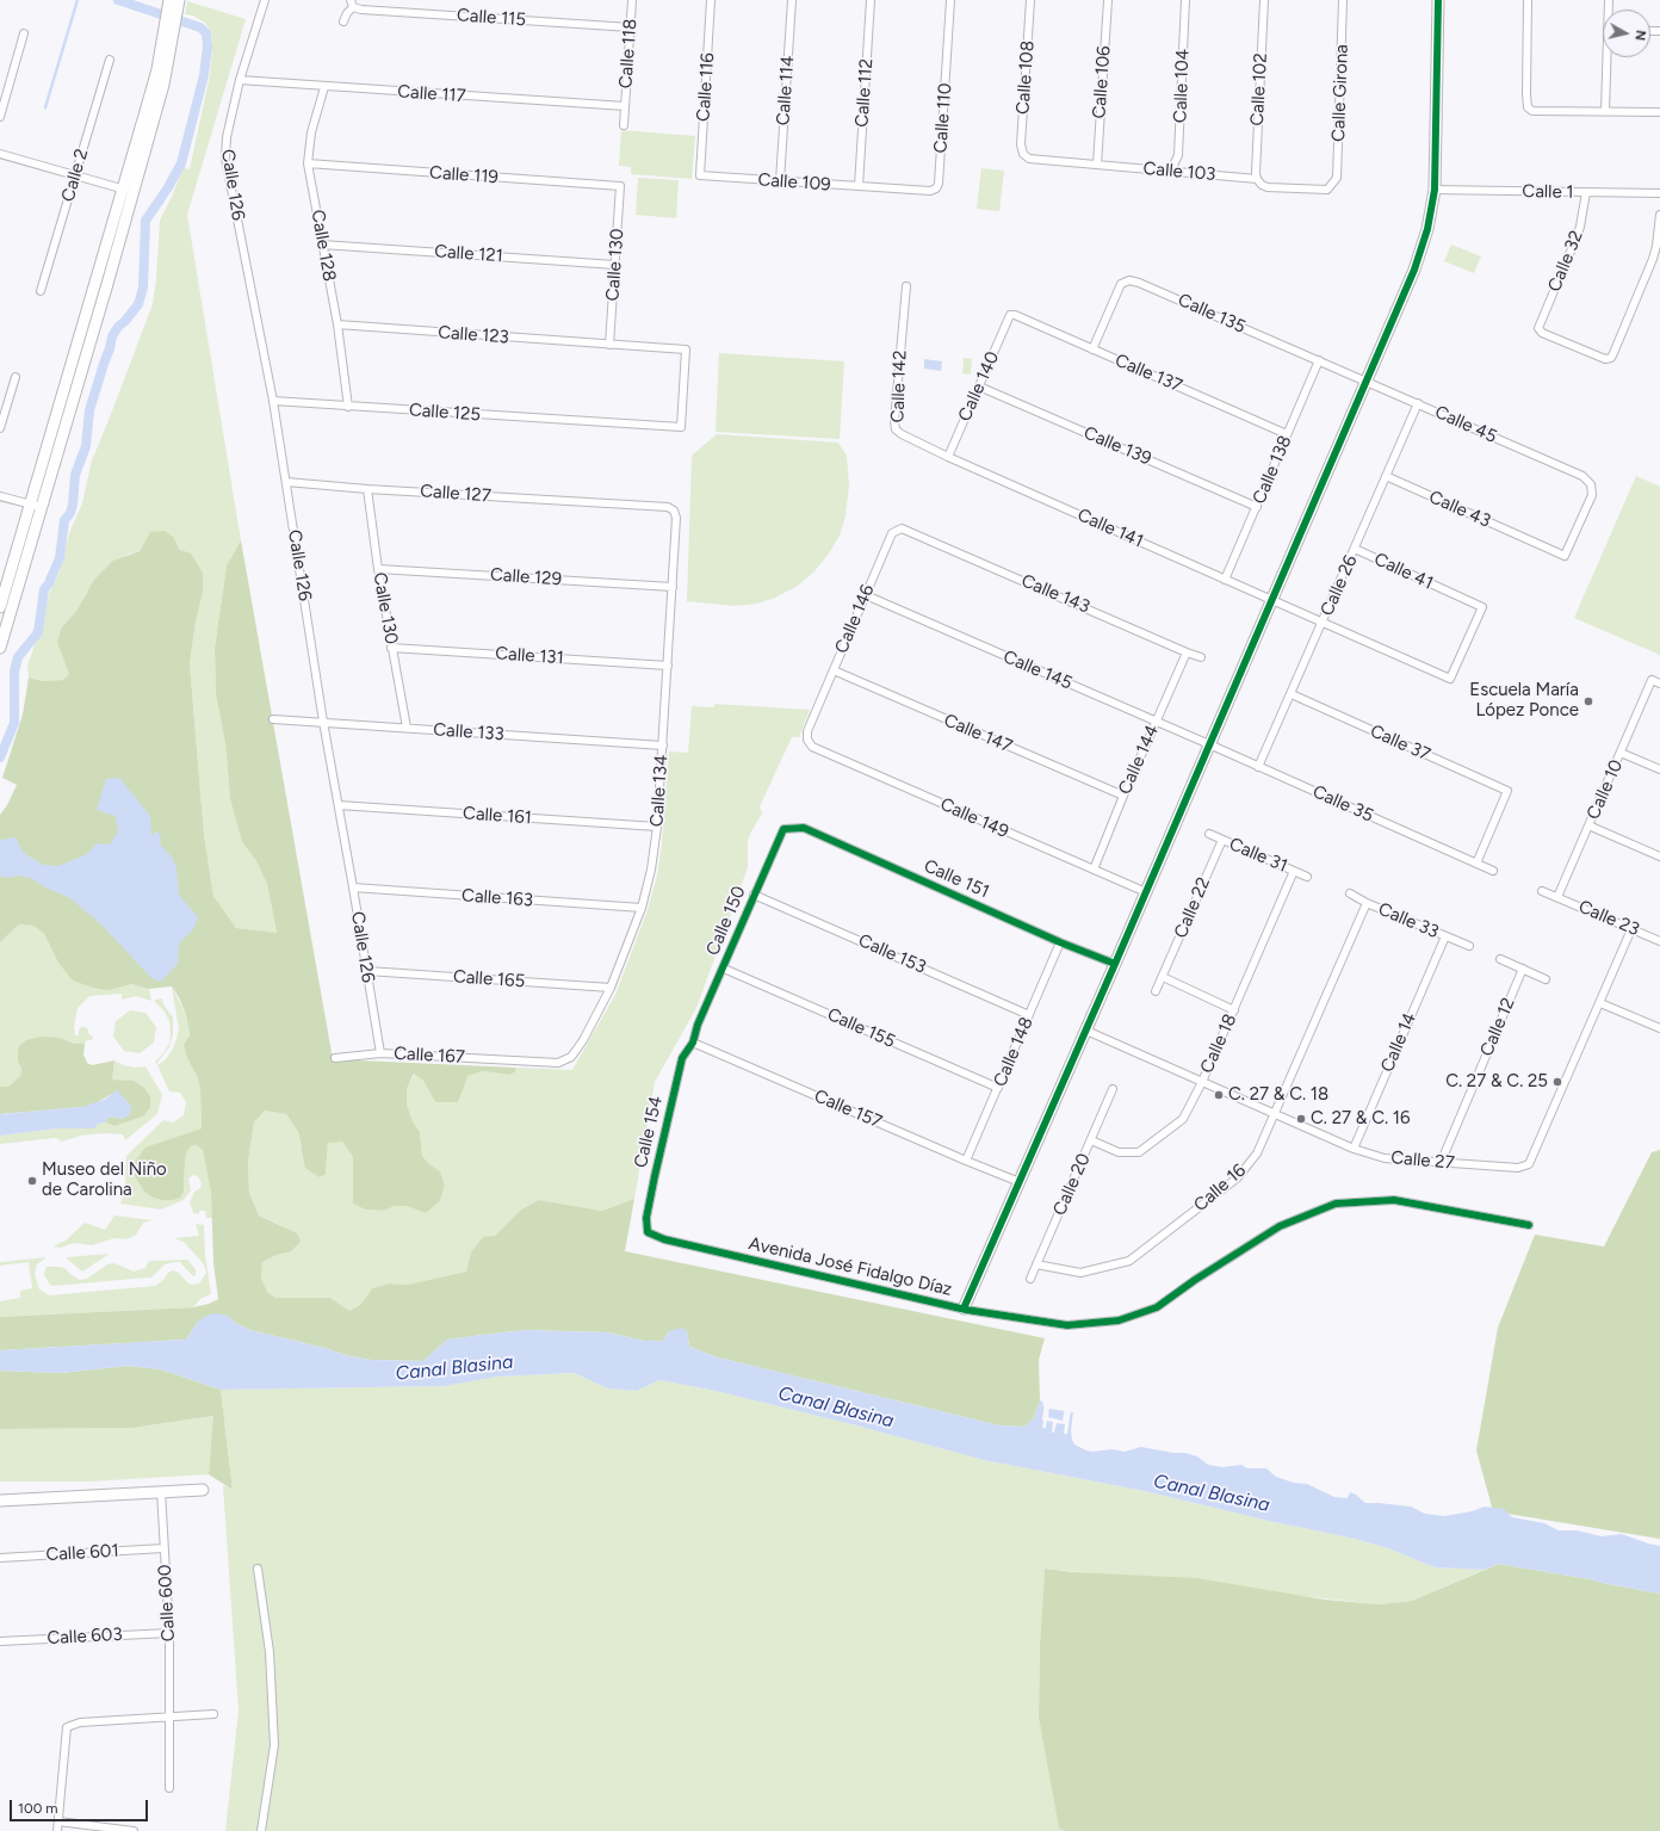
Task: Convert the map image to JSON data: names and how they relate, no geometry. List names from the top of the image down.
{
  "streets": {
    "street": [
      "Calle 115",
      "Calle 118",
      "Calle 108",
      "Calle 106",
      "Calle 104",
      "Calle 116",
      "Calle 102",
      "Calle 114",
      "Calle 112",
      "Calle Girona",
      "Calle 117",
      "Calle 110",
      "Calle 103",
      "Calle 2",
      "Calle 119",
      "Calle 109",
      "Calle 126",
      "Calle 1",
      "Calle 128",
      "Calle 121",
      "Calle 32",
      "Calle 130",
      "Calle 135",
      "Calle 123",
      "Calle 137",
      "Calle 142",
      "Calle 140",
      "Calle 125",
      "Calle 45",
      "Calle 139",
      "Calle 138",
      "Calle 127",
      "Calle 43",
      "Calle 141",
      "Calle 41",
      "Calle 129",
      "Calle 26",
      "Calle 143",
      "Calle 146",
      "Calle 131",
      "Calle 145",
      "Calle 133",
      "Calle 147",
      "Calle 37",
      "Calle 144",
      "Calle 10",
      "Calle 134",
      "Calle 35",
      "Calle 161",
      "Calle 149",
      "Calle 31",
      "Calle 151",
      "Calle 163",
      "Calle 22",
      "Calle 23",
      "Calle 150",
      "Calle 33",
      "Calle 153",
      "Calle 165",
      "Calle 12",
      "Calle 155",
      "Calle 14",
      "Calle 18",
      "Calle 148",
      "Calle 167",
      "Calle 157",
      "Calle 154",
      "Calle 27",
      "Calle 20",
      "Calle 16",
      "Avenida José Fidalgo Díaz",
      "Calle 601",
      "Calle 600",
      "Calle 603"
    ]
  },
  "crossings": [
    ["Calle 115", "Calle 118"],
    ["Calle 118", "Calle 117"],
    ["Calle 108", "Calle 103"],
    ["Calle 106", "Calle 103"],
    ["Calle 104", "Calle 103"],
    ["Calle 116", "Calle 109"],
    ["Calle 102", "Calle 103"],
    ["Calle 114", "Calle 109"],
    ["Calle 112", "Calle 109"],
    ["Calle Girona", "Calle 103"],
    ["Calle 117", "Calle 126"],
    ["Calle 117", "Calle 128"],
    ["Calle 110", "Calle 109"],
    ["Calle 119", "Calle 128"],
    ["Calle 119", "Calle 130"],
    ["Calle 126", "Calle 125"],
    ["Calle 126", "Calle 127"],
    ["Calle 126", "Calle 133"],
    ["Calle 126", "Calle 161"],
    ["Calle 126", "Calle 163"],
    ["Calle 126", "Calle 165"],
    ["Calle 126", "Calle 167"],
    ["Calle 1", "Calle 32"],
    ["Calle 128", "Calle 121"],
    ["Calle 128", "Calle 123"],
    ["Calle 128", "Calle 125"],
    ["Calle 121", "Calle 130"],
    ["Calle 130", "Calle 123"],
    ["Calle 130", "Calle 127"],
    ["Calle 130", "Calle 129"],
    ["Calle 130", "Calle 131"],
    ["Calle 130", "Calle 133"],
    ["Calle 135", "Calle 137"],
    ["Calle 135", "Calle 45"],
    ["Calle 135", "Calle 138"],
    ["Calle 123", "Calle 125"],
    ["Calle 137", "Calle 140"],
    ["Calle 137", "Calle 138"],
    ["Calle 142", "Calle 140"],
    ["Calle 142", "Calle 141"],
    ["Calle 140", "Calle 139"],
    ["Calle 140", "Calle 141"],
    ["Calle 45", "Calle 43"],
    ["Calle 45", "Calle 26"],
    ["Calle 139", "Calle 138"],
    ["Calle 138", "Calle 141"],
    ["Calle 127", "Calle 134"],
    ["Calle 43", "Calle 26"],
    ["Calle 141", "Calle 41"],
    ["Calle 141", "Calle 26"],
    ["Calle 41", "Calle 26"],
    ["Calle 129", "Calle 134"],
    ["Calle 26", "Calle 37"],
    ["Calle 26", "Calle 35"],
    ["Calle 143", "Calle 146"],
    ["Calle 143", "Calle 144"],
    ["Calle 146", "Calle 145"],
    ["Calle 146", "Calle 147"],
    ["Calle 146", "Calle 149"],
    ["Calle 131", "Calle 134"],
    ["Calle 145", "Calle 144"],
    ["Calle 145", "Calle 35"],
    ["Calle 133", "Calle 134"],
    ["Calle 147", "Calle 144"],
    ["Calle 37", "Calle 35"],
    ["Calle 144", "Calle 149"],
    ["Calle 10", "Calle 23"],
    ["Calle 134", "Calle 161"],
    ["Calle 134", "Calle 163"],
    ["Calle 134", "Calle 165"],
    ["Calle 134", "Calle 167"],
    ["Calle 31", "Calle 22"],
    ["Calle 31", "Calle 18"],
    ["Calle 151", "Calle 150"],
    ["Calle 151", "Calle 148"],
    ["Calle 23", "Calle 27"],
    ["Calle 150", "Calle 153"],
    ["Calle 150", "Calle 155"],
    ["Calle 150", "Calle 157"],
    ["Calle 150", "Calle 154"],
    ["Calle 33", "Calle 14"],
    ["Calle 33", "Calle 16"],
    ["Calle 153", "Calle 148"],
    ["Calle 12", "Calle 27"],
    ["Calle 155", "Calle 148"],
    ["Calle 14", "Calle 27"],
    ["Calle 18", "Calle 27"],
    ["Calle 18", "Calle 20"],
    ["Calle 148", "Calle 157"],
    ["Calle 157", "Calle 154"],
    ["Calle 154", "Avenida José Fidalgo Díaz"],
    ["Calle 27", "Calle 16"],
    ["Calle 20", "Calle 16"],
    ["Calle 601", "Calle 600"],
    ["Calle 600", "Calle 603"]
  ],
  "water": ["Canal Blasina"],
  "places": [
    "Escuela María López Ponce",
    "C. 27 & C. 25",
    "C. 27 & C. 18",
    "C. 27 & C. 16",
    "Museo del Niño de Carolina"
  ],
  "scale_bar": "100 m",
  "north": "right"
}
